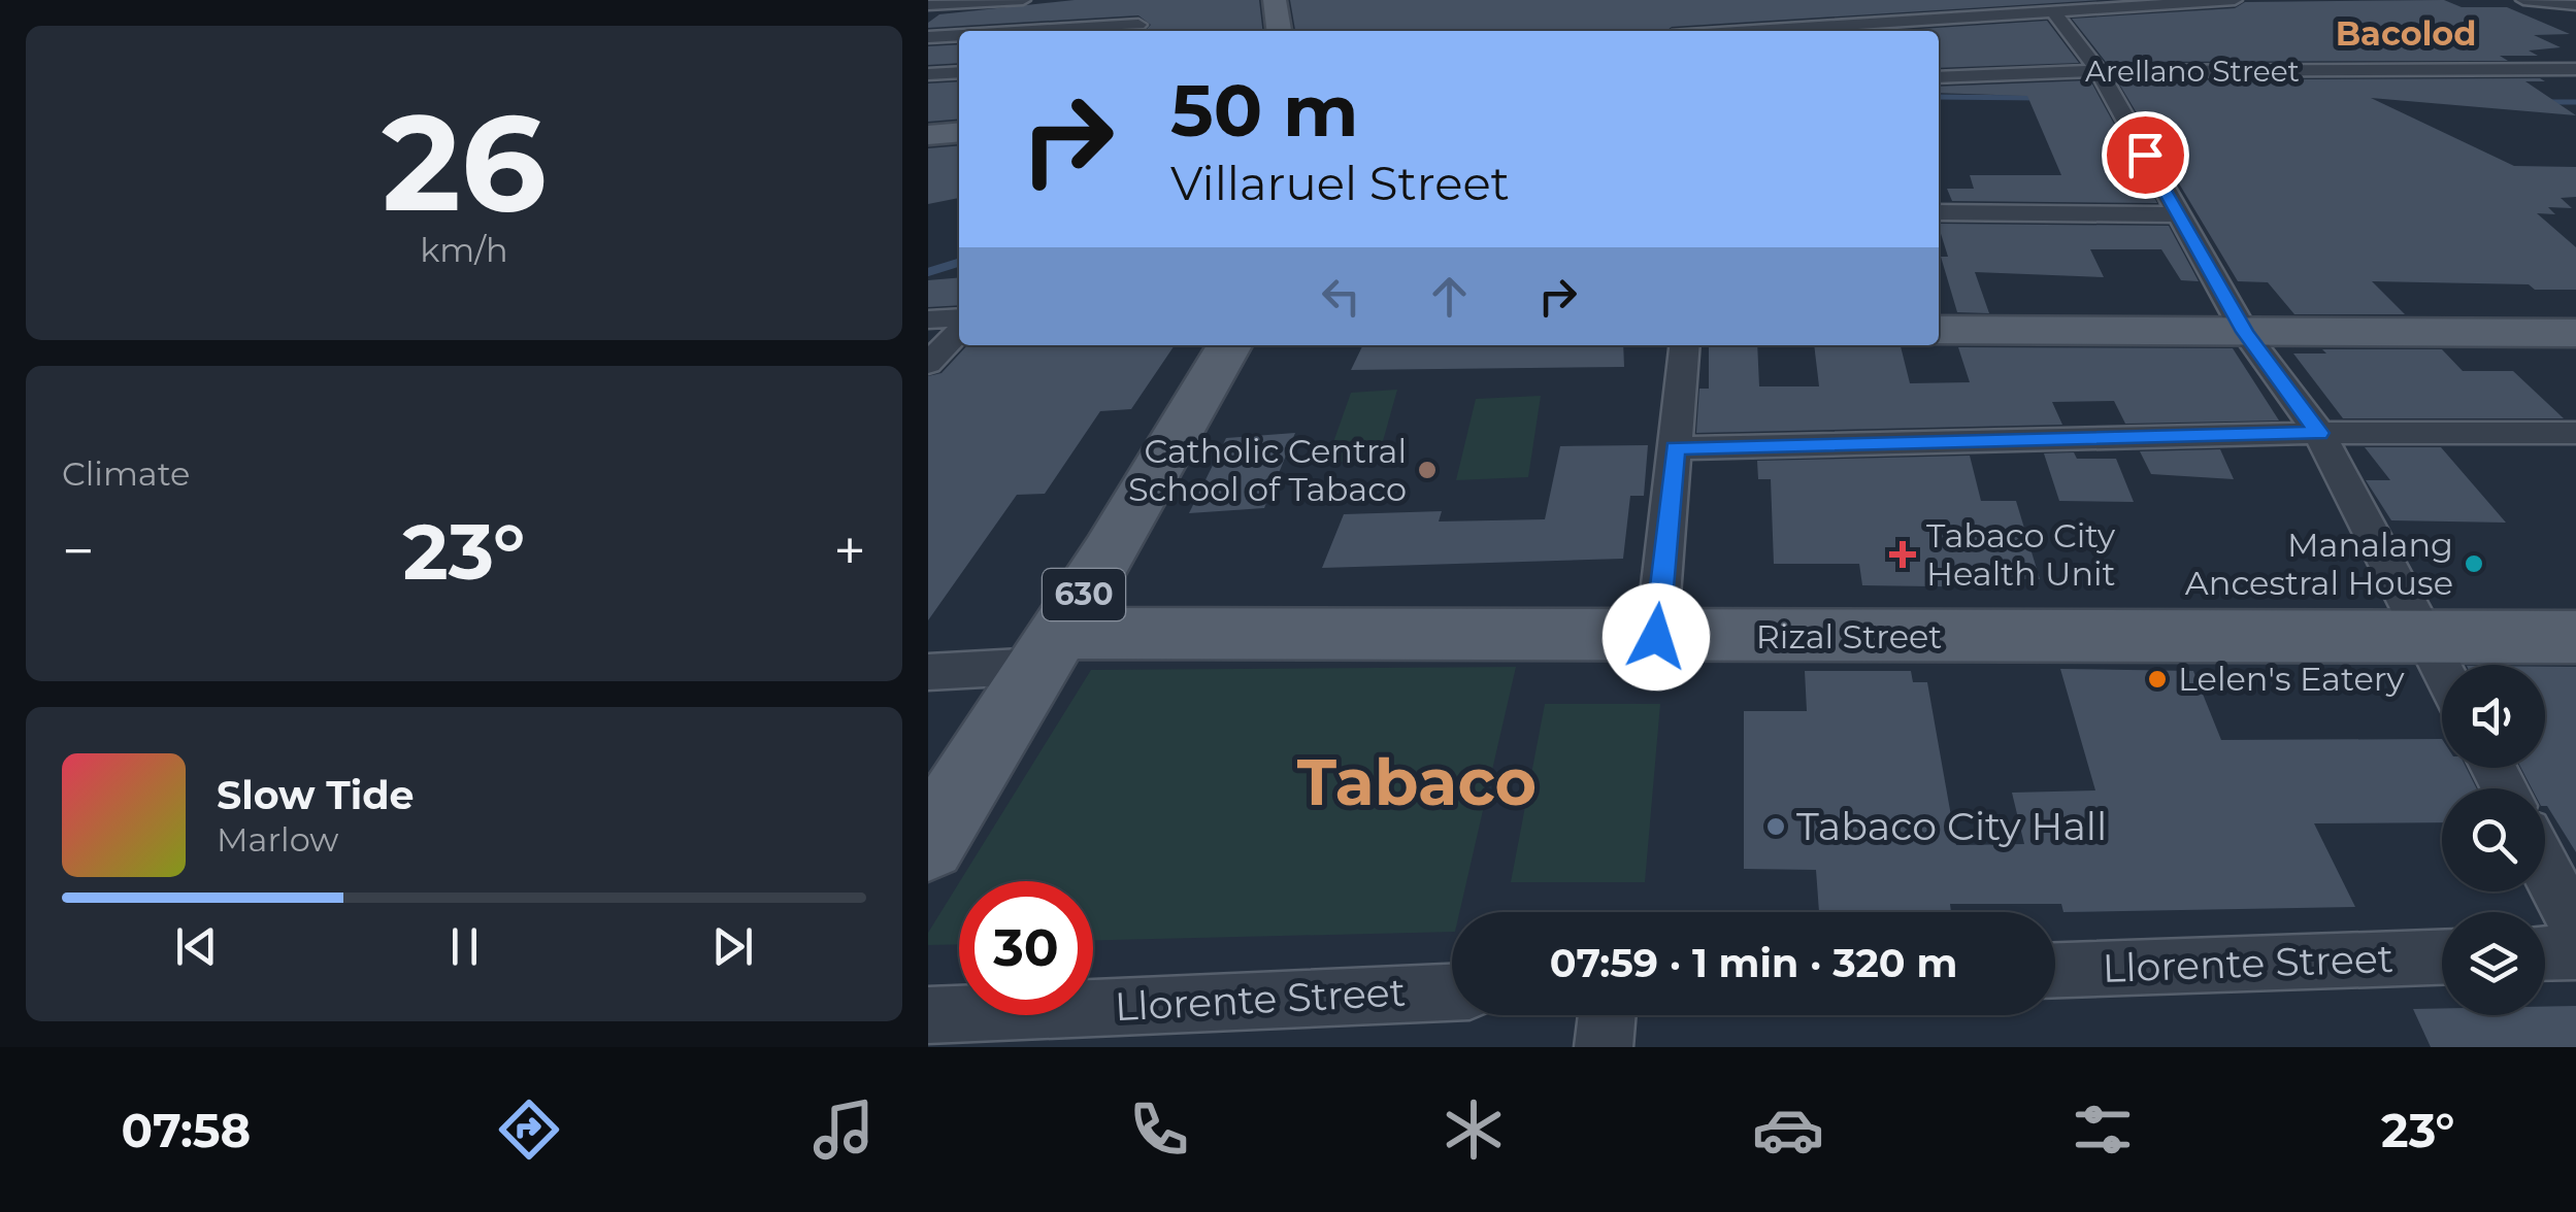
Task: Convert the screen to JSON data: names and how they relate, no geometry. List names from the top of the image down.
{
  "streets": {
    "main road": ["630", "Rizal Street"],
    "street": ["Arellano Street", "Llorente Street"]
  },
  "crossings": [
    ["630", "Rizal Street"]
  ],
  "districts": ["Bacolod", "Tabaco"],
  "places": {
    "other": [
      "Catholic Central School of Tabaco",
      "Manalang Ancestral House",
      "Lelen's Eatery",
      "Tabaco City Hall"
    ],
    "health": ["Tabaco City Health Unit"]
  },
  "page": {
    "tile": [
      ["26", "km/h"],
      "Climate"
    ],
    "turn": ["50 m", "Villaruel Street"],
    "heat": ["−", "23°", "+"],
    "song": ["Slow Tide", "Marlow"],
    "limit": "30",
    "trip": "07:59 · 1 min · 320 m",
    "tabs": ["07:58", "23°"]
  }
}
